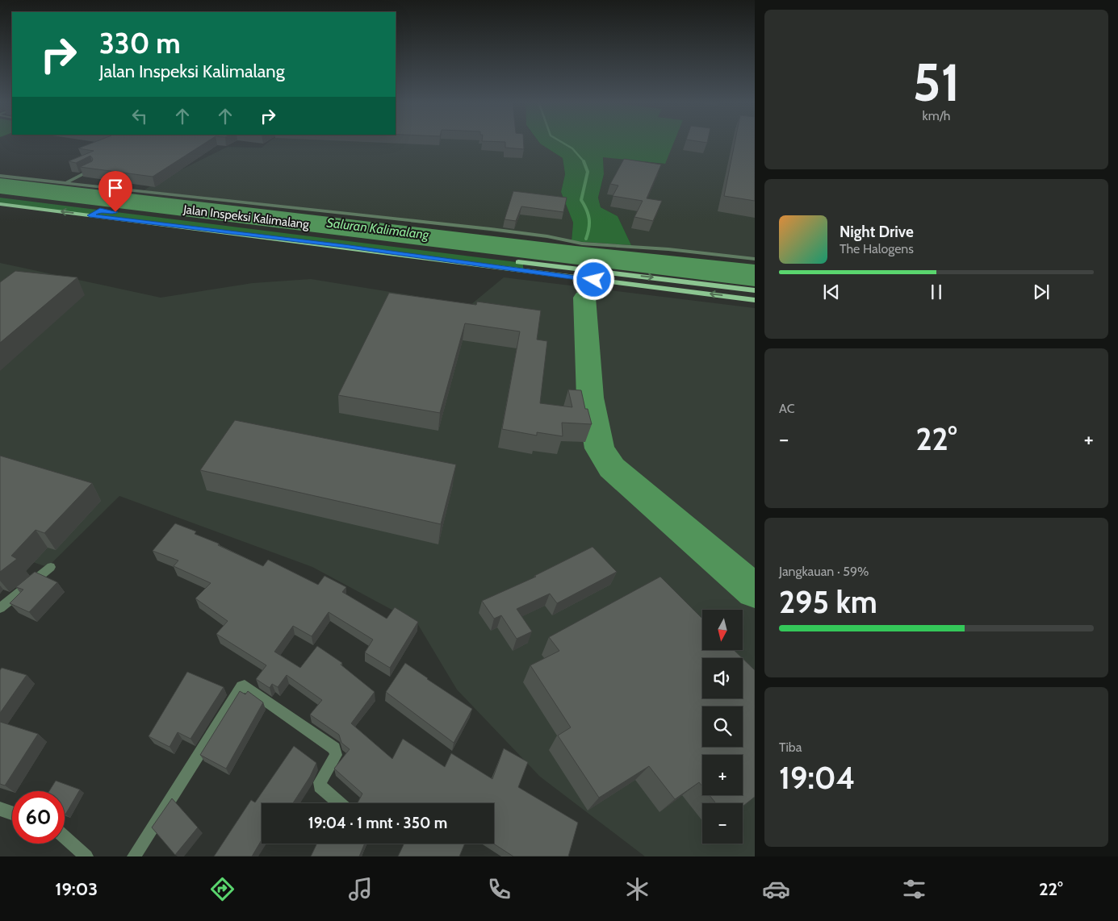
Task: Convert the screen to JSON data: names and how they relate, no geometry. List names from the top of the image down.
{
  "streets": {
    "main road": ["Jalan Inspeksi Kalimalang"]
  },
  "water": ["Saluran Kalimalang"],
  "north": "bottom",
  "page": {
    "tile": [
      ["51", "km/h"],
      "AC",
      ["Jangkauan · 59%", "295 km"],
      ["Tiba", "19:04"]
    ],
    "turn": ["330 m", "Jalan Inspeksi Kalimalang"],
    "song": ["Night Drive", "The Halogens"],
    "heat": ["−", "22°", "+"],
    "map_buttons": ["+", "−"],
    "limit": "60",
    "trip": "19:04 · 1 mnt · 350 m",
    "tabs": ["19:03", "22°"]
  }
}
